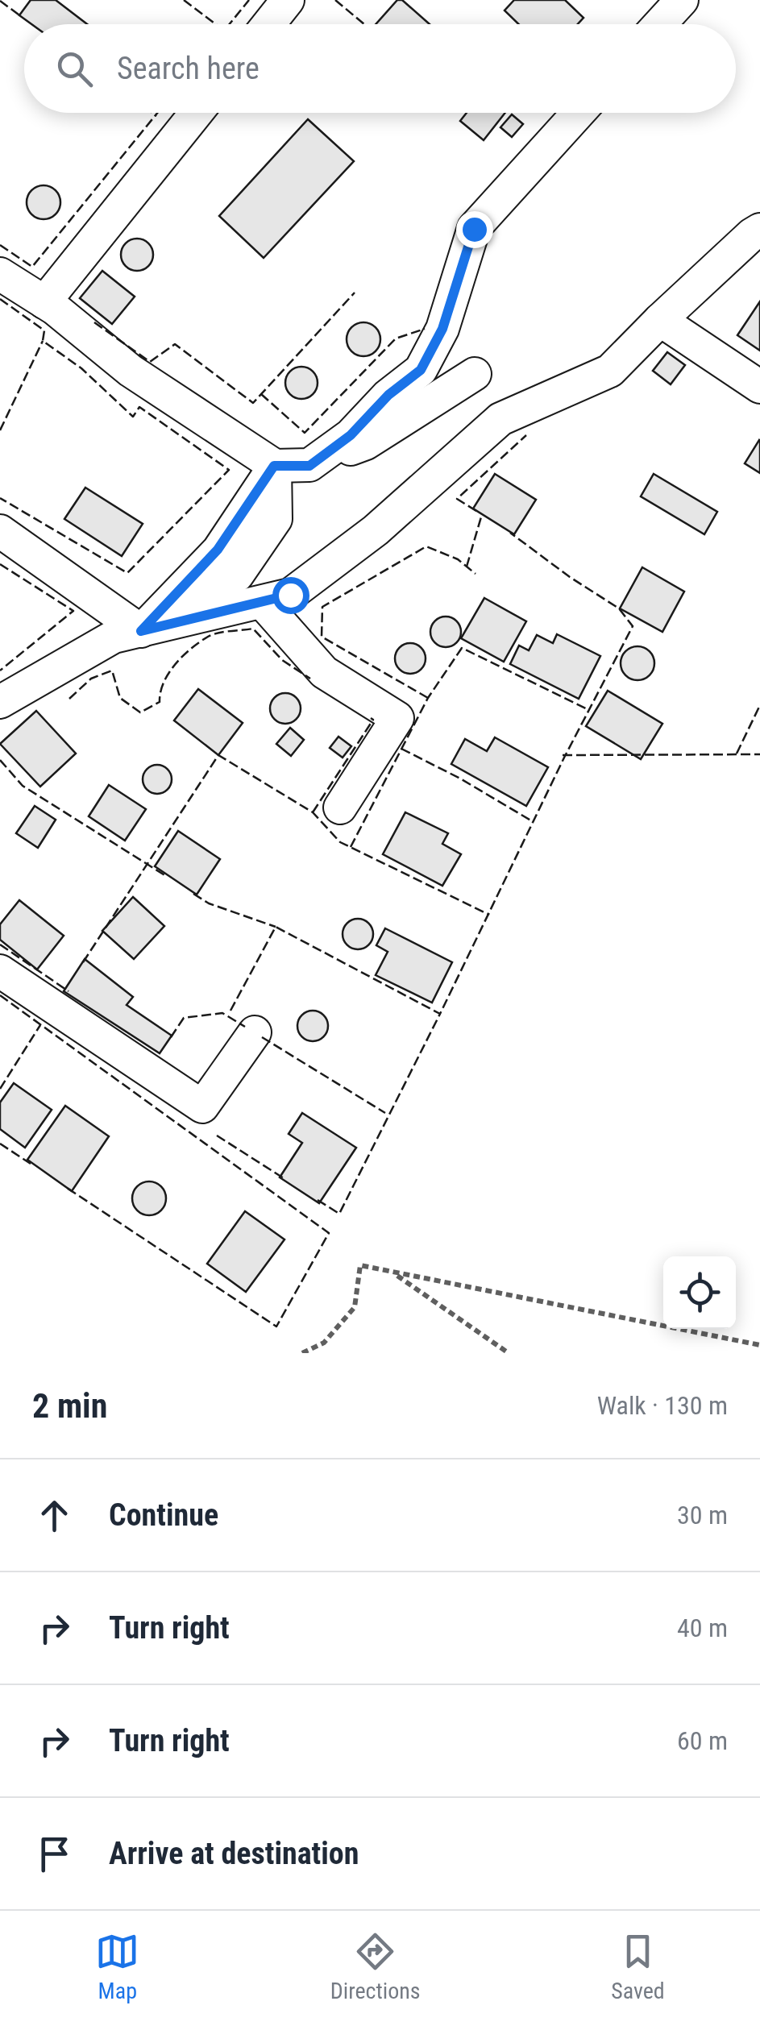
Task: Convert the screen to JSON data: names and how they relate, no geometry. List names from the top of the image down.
{
  "page": {
    "search": "Search here",
    "heading": ["2 min", "Walk · 130 m"],
    "list": [
      ["Continue", "30 m"],
      ["Turn right", "40 m"],
      ["Turn right", "60 m"],
      "Arrive at destination"
    ],
    "nav": ["Map", "Directions", "Saved"]
  }
}
